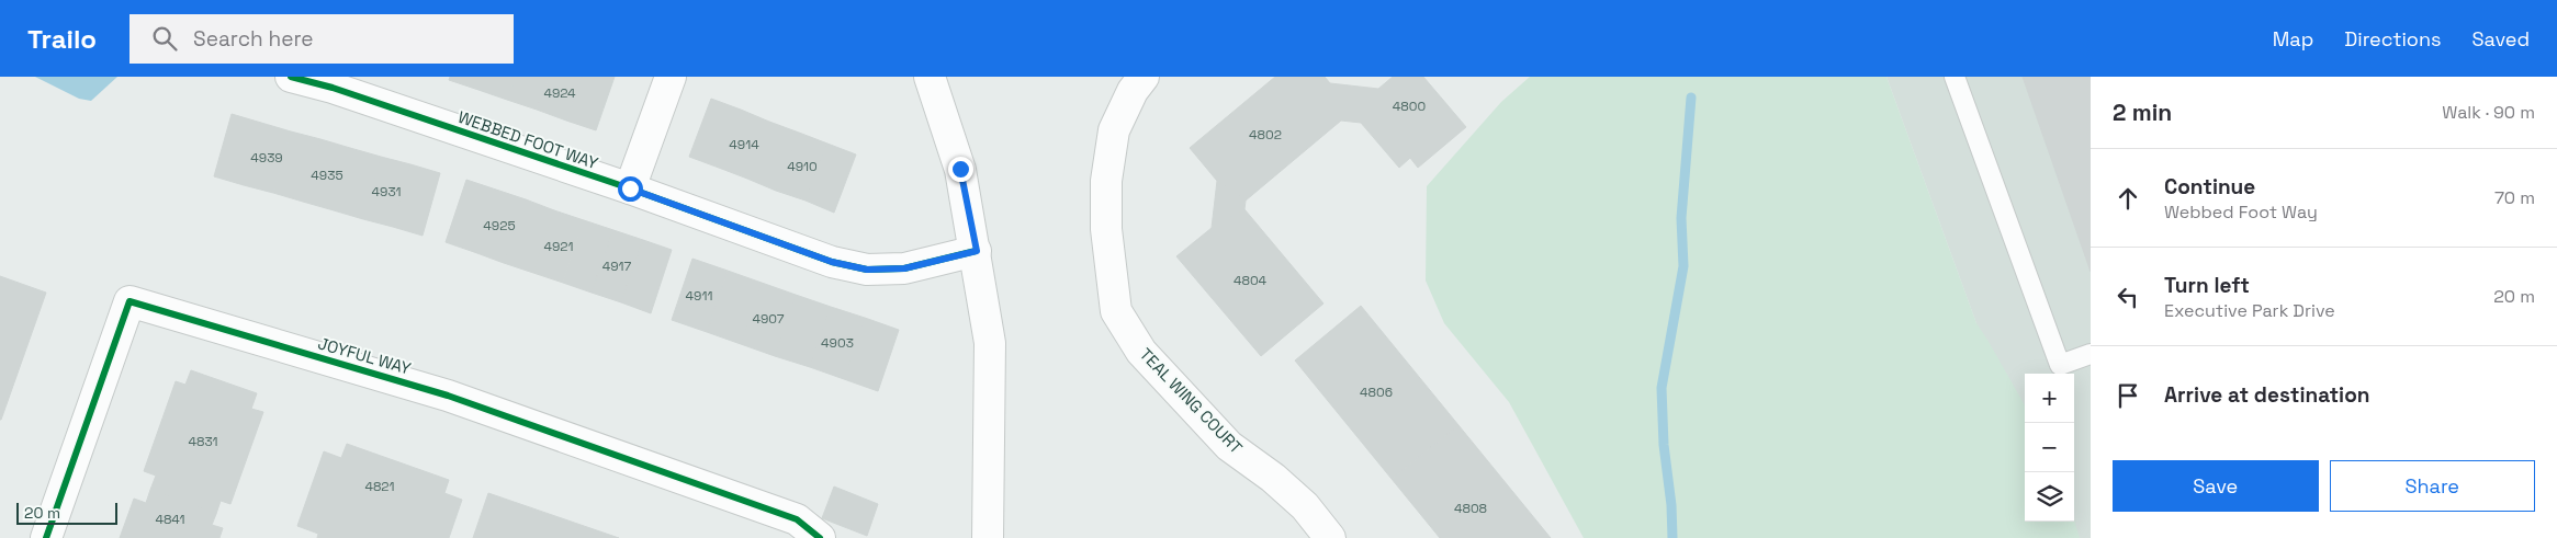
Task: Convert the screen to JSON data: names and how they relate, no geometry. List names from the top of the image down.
{
  "streets": {
    "street": ["WEBBED FOOT WAY", "JOYFUL WAY", "TEAL WING COURT"]
  },
  "house_numbers": [
    "4924",
    "4800",
    "4802",
    "4914",
    "4939",
    "4910",
    "4935",
    "4931",
    "4925",
    "4921",
    "4917",
    "4804",
    "4911",
    "4907",
    "4903",
    "4806",
    "4831",
    "4821",
    "4808",
    "4841"
  ],
  "scale_bar": "20 m",
  "page": {
    "header": "Trailo",
    "search": "Search here",
    "nav": ["Map", "Directions", "Saved"],
    "heading": ["2 min", "Walk · 90 m"],
    "list": [
      ["Continue", "Webbed Foot Way", "70 m"],
      ["Turn left", "Executive Park Drive", "20 m"],
      "Arrive at destination"
    ],
    "map_buttons": ["+", "−"],
    "buttons": ["Save", "Share"],
    "scale": "20 m"
  }
}
